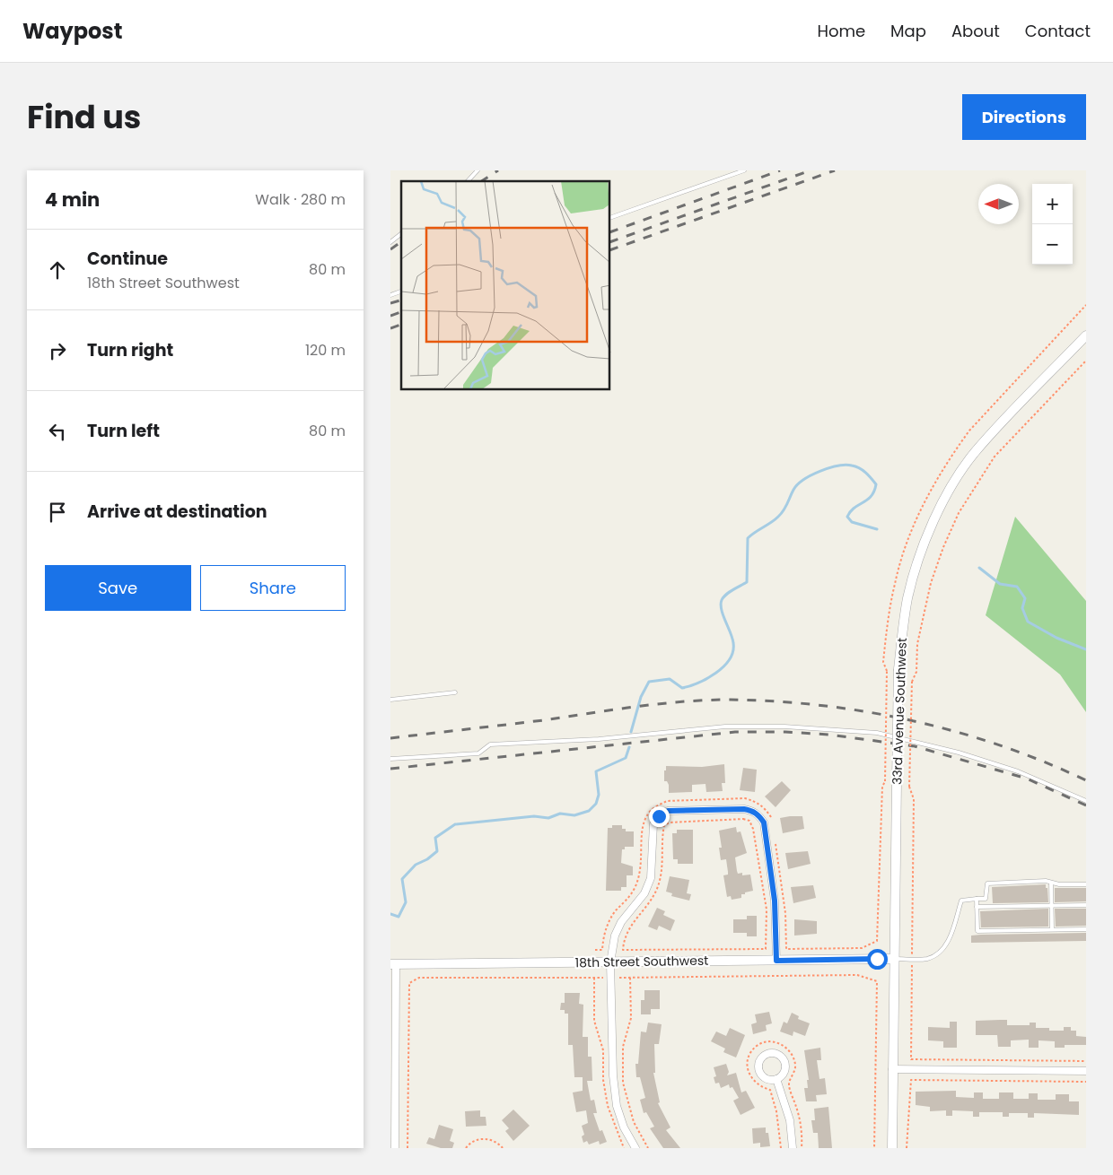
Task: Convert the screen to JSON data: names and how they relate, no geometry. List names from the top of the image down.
{
  "streets": {
    "street": ["33rd Avenue Southwest", "18th Street Southwest"]
  },
  "crossings": [
    ["33rd Avenue Southwest", "18th Street Southwest"]
  ],
  "north": "left",
  "page": {
    "header": "Waypost",
    "nav": [
      "Home",
      "Map",
      "About",
      "Contact"
    ],
    "title": "Find us",
    "buttons": [
      "Directions",
      ["Save", "Share"]
    ],
    "heading": ["4 min", "Walk · 280 m"],
    "map_buttons": ["+", "−"],
    "list": [
      ["Continue", "18th Street Southwest", "80 m"],
      ["Turn right", "120 m"],
      ["Turn left", "80 m"],
      "Arrive at destination"
    ]
  }
}
